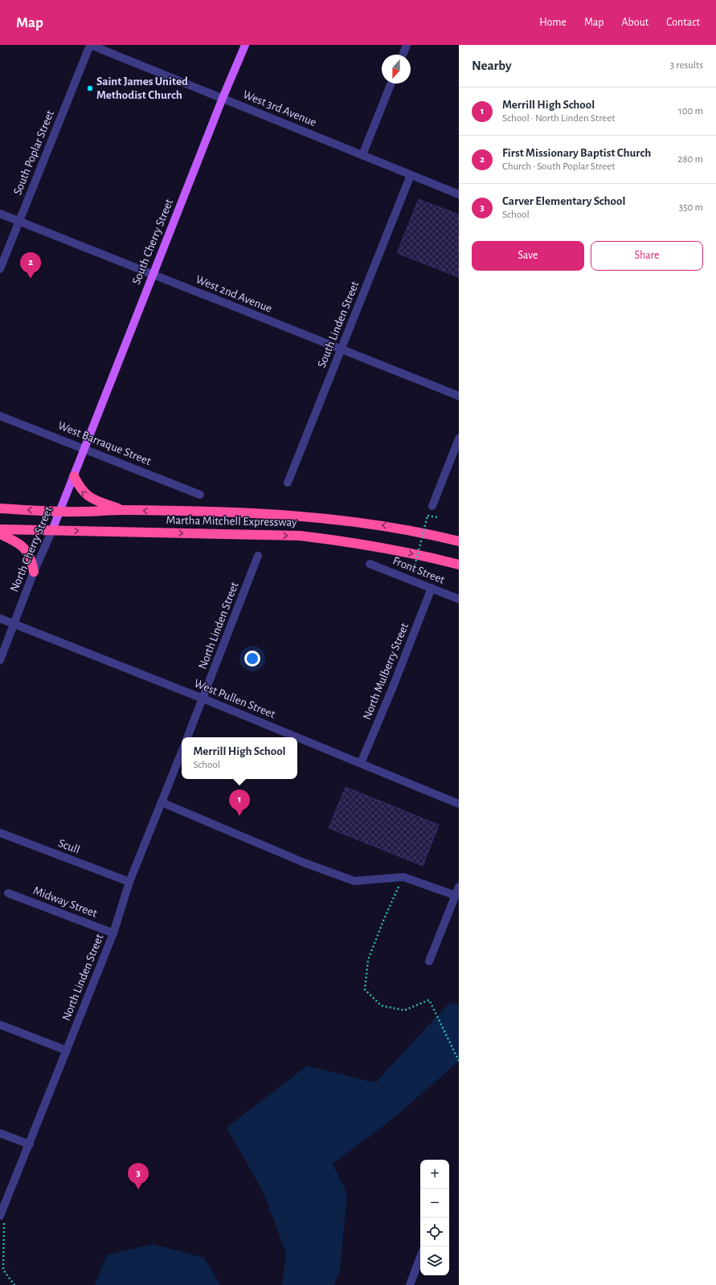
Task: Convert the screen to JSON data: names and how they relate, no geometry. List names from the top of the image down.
{
  "streets": {
    "highway": ["Martha Mitchell Expressway"],
    "main road": ["South Cherry Street", "North Cherry Street"],
    "street": [
      "West 3rd Avenue",
      "South Poplar Street",
      "West 2nd Avenue",
      "South Linden Street",
      "West Barraque Street",
      "Front Street",
      "North Linden Street",
      "North Mulberry Street",
      "West Pullen Street",
      "Scull",
      "Midway Street"
    ]
  },
  "crossings": [
    ["West 3rd Avenue", "South Poplar Street"],
    ["West 3rd Avenue", "South Cherry Street"],
    ["West 3rd Avenue", "South Linden Street"],
    ["South Poplar Street", "West 2nd Avenue"],
    ["South Cherry Street", "West 2nd Avenue"],
    ["South Cherry Street", "West Barraque Street"],
    ["South Cherry Street", "North Cherry Street"],
    ["West 2nd Avenue", "South Linden Street"],
    ["West Barraque Street", "North Cherry Street"],
    ["Martha Mitchell Expressway", "North Cherry Street"],
    ["North Cherry Street", "West Pullen Street"],
    ["Front Street", "North Mulberry Street"],
    ["North Linden Street", "West Pullen Street"],
    ["North Linden Street", "Scull"],
    ["North Linden Street", "Midway Street"],
    ["North Mulberry Street", "West Pullen Street"]
  ],
  "places": ["Saint James United Methodist Church"],
  "north": "bottom",
  "page": {
    "header": "Map",
    "nav": [
      "Home",
      "Map",
      "About",
      "Contact"
    ],
    "heading": ["Nearby", "3 results"],
    "list": [
      {
        "mark": "1",
        "name": "Merrill High School",
        "note": "School · North Linden Street",
        "value": "100 m"
      },
      {
        "mark": "2",
        "name": "First Missionary Baptist Church",
        "note": "Church · South Poplar Street",
        "value": "280 m"
      },
      {
        "mark": "3",
        "name": "Carver Elementary School",
        "note": "School",
        "value": "350 m"
      }
    ],
    "buttons": ["Save", "Share"],
    "pins": ["2", "1", "3"],
    "popup": ["Merrill High School", "School"],
    "map_buttons": ["+", "−"]
  }
}
